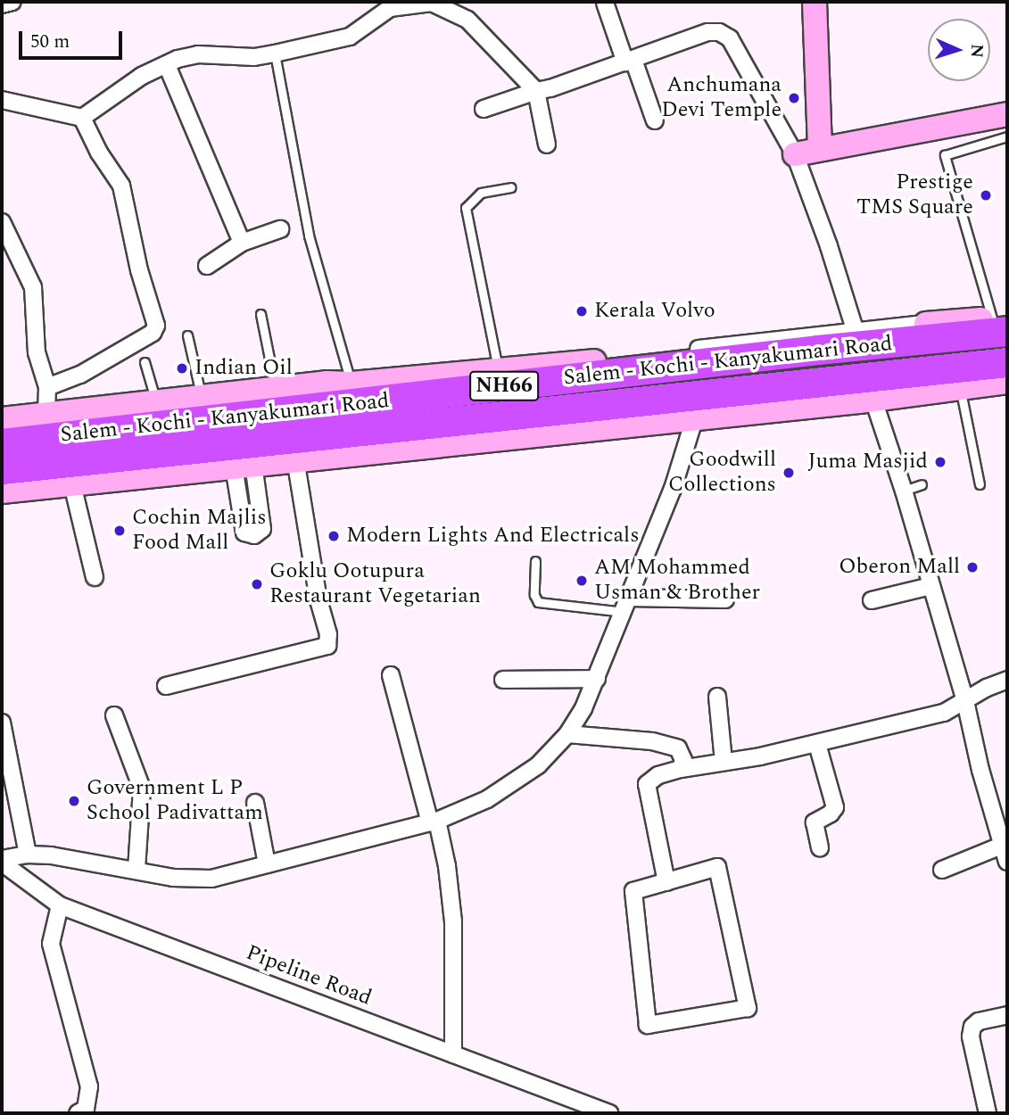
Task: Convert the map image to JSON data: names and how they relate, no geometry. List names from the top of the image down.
{
  "streets": {
    "highway": ["Salem - Kochi - Kanyakumari Road", "NH66"],
    "street": ["Pipeline Road"]
  },
  "places": [
    "Anchumana Devi Temple",
    "Prestige TMS Square",
    "Kerala Volvo",
    "Indian Oil",
    "Juma Masjid",
    "Goodwill Collections",
    "Cochin Majlis Food Mall",
    "Modern Lights And Electricals",
    "Oberon Mall",
    "AM Mohammed Usman & Brother",
    "Goklu Ootupura Restaurant Vegetarian",
    "Government L P School Padivattam"
  ],
  "scale_bar": "50 m",
  "north": "right"
}
